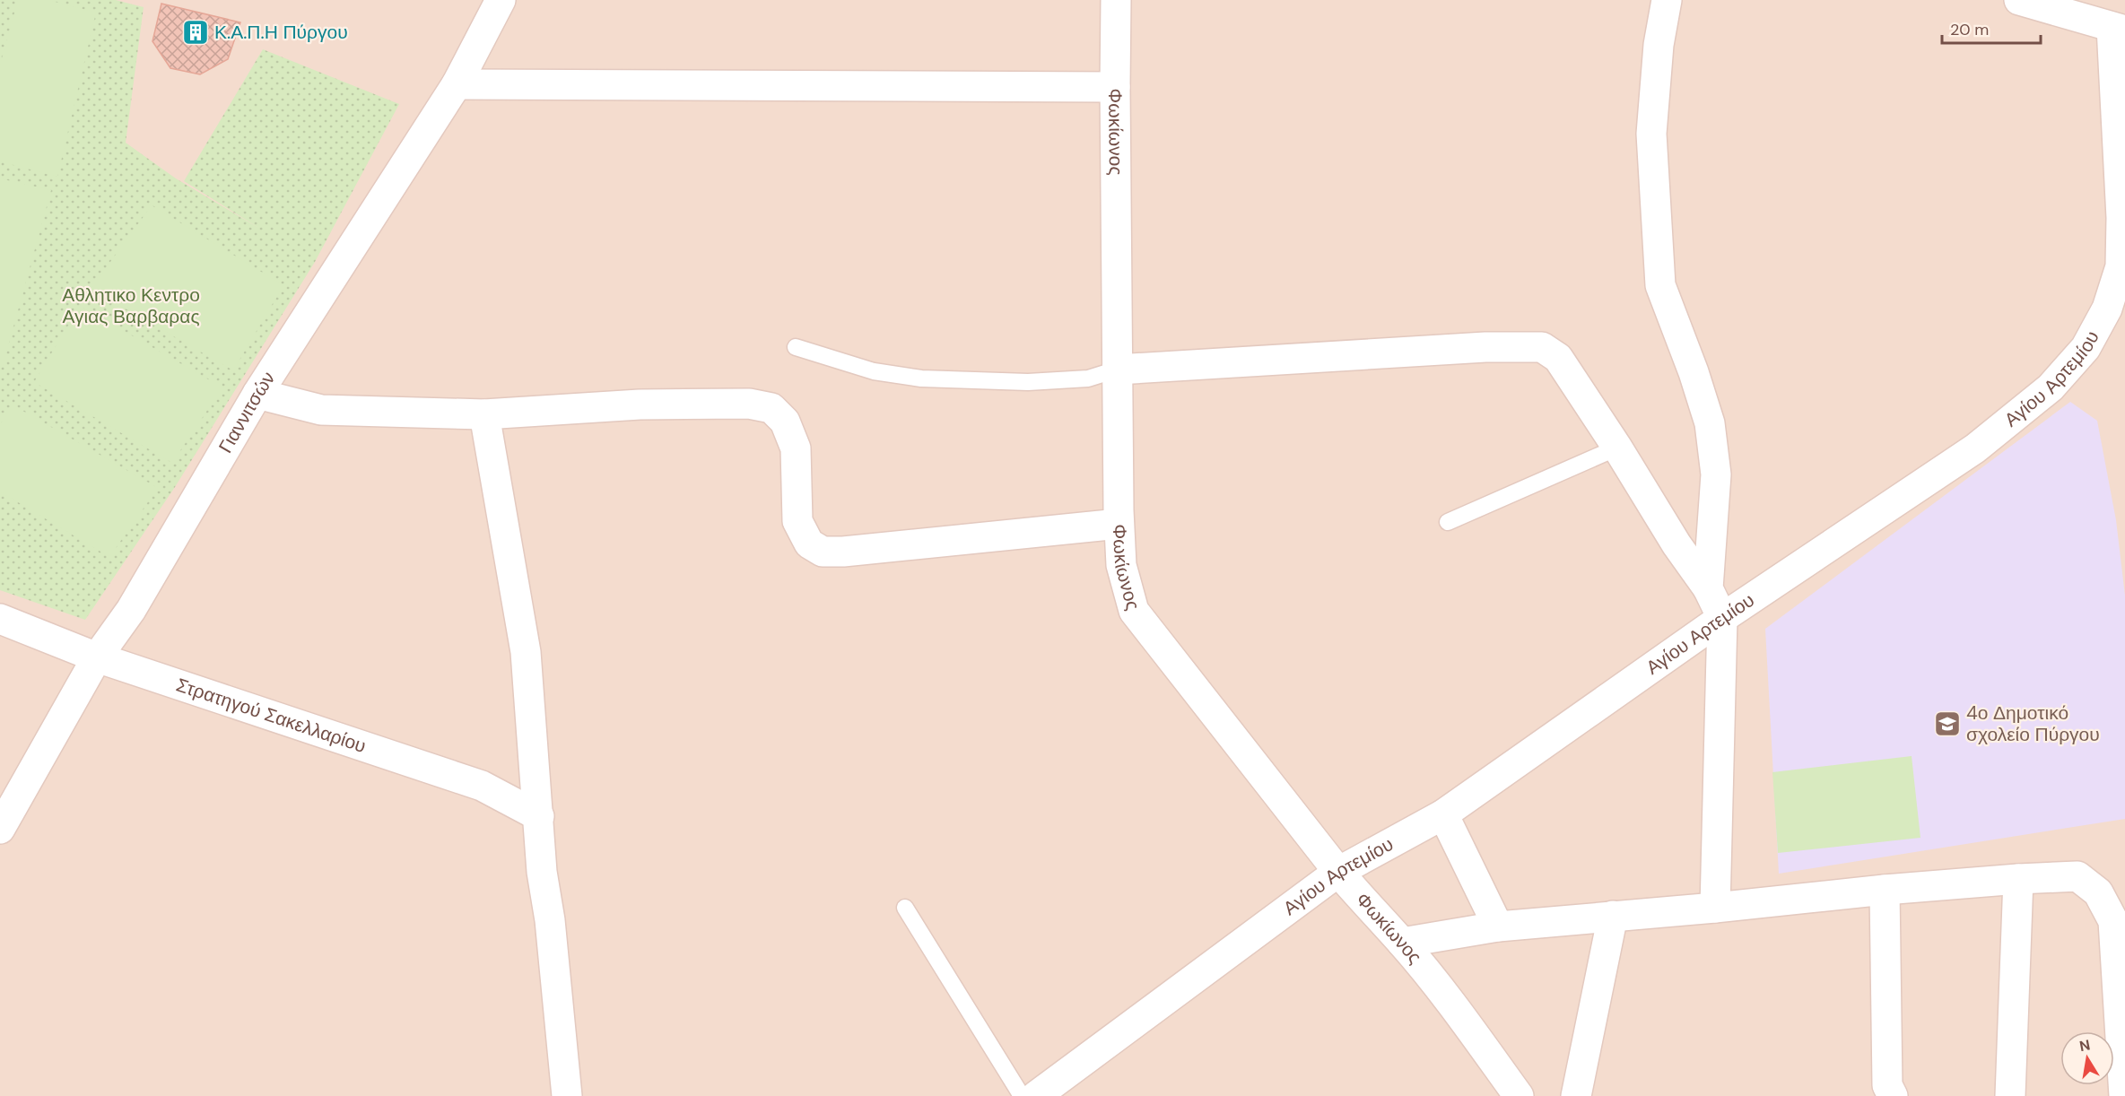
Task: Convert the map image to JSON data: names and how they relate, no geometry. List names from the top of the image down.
{
  "streets": {
    "street": [
      "Φωκίωνος",
      "Αγίου Αρτεμίου",
      "Γιαννιτσών",
      "Στρατηγού Σακελλαρίου"
    ]
  },
  "crossings": [
    ["Φωκίωνος", "Αγίου Αρτεμίου"],
    ["Γιαννιτσών", "Στρατηγού Σακελλαρίου"]
  ],
  "parks": ["Αθλητικο Κεντρο Αγιας Βαρβαρας"],
  "places": {
    "building": ["Κ.Α.Π.Η Πύργου"],
    "school or university": ["4ο Δημοτικό σχολείο Πύργου"]
  },
  "scale_bar": "20 m",
  "north": "top"
}
